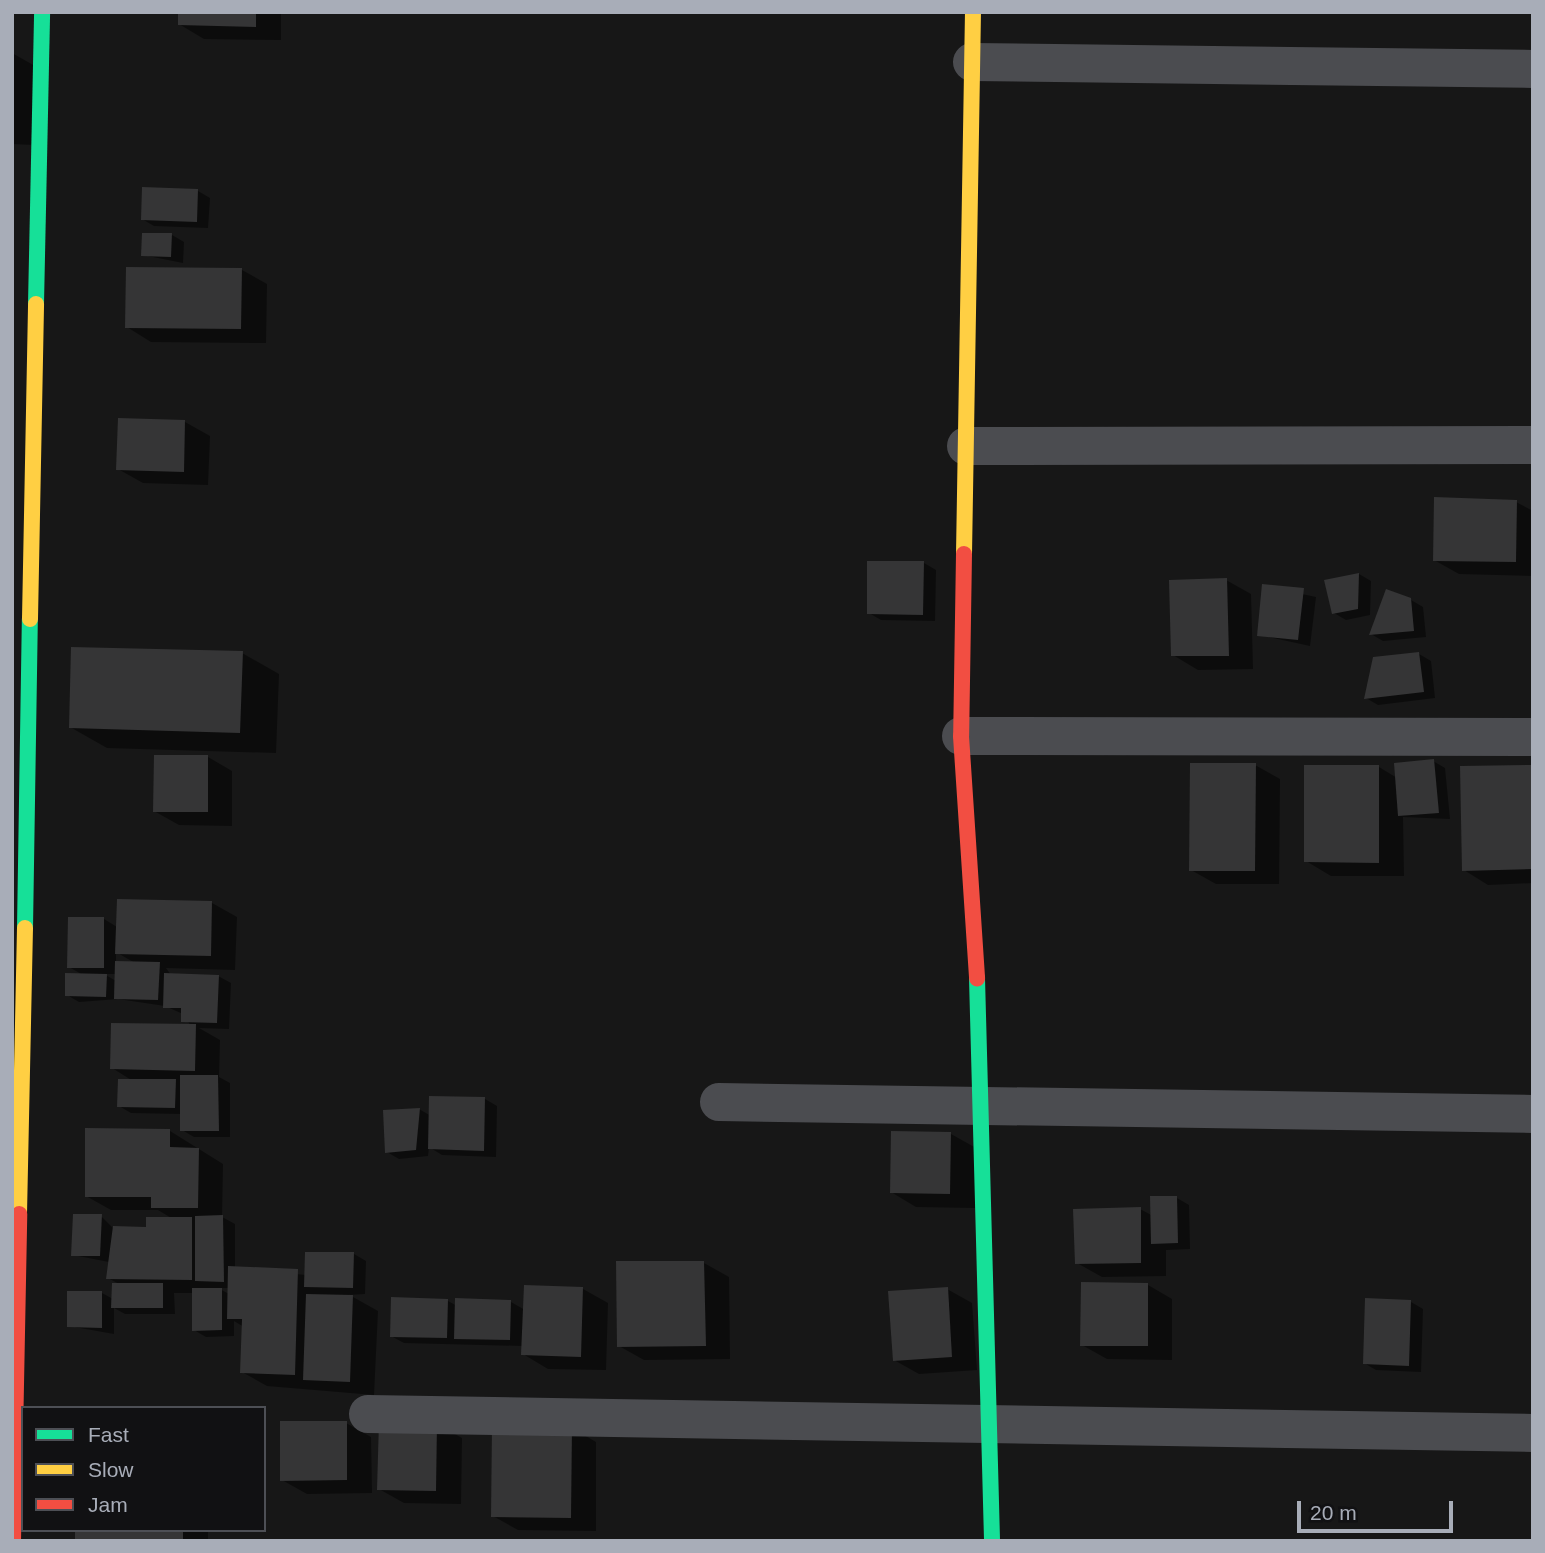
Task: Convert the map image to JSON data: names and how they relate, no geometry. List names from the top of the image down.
{
  "legend": ["Fast", "Slow", "Jam"],
  "scale_bar": "20 m"
}
